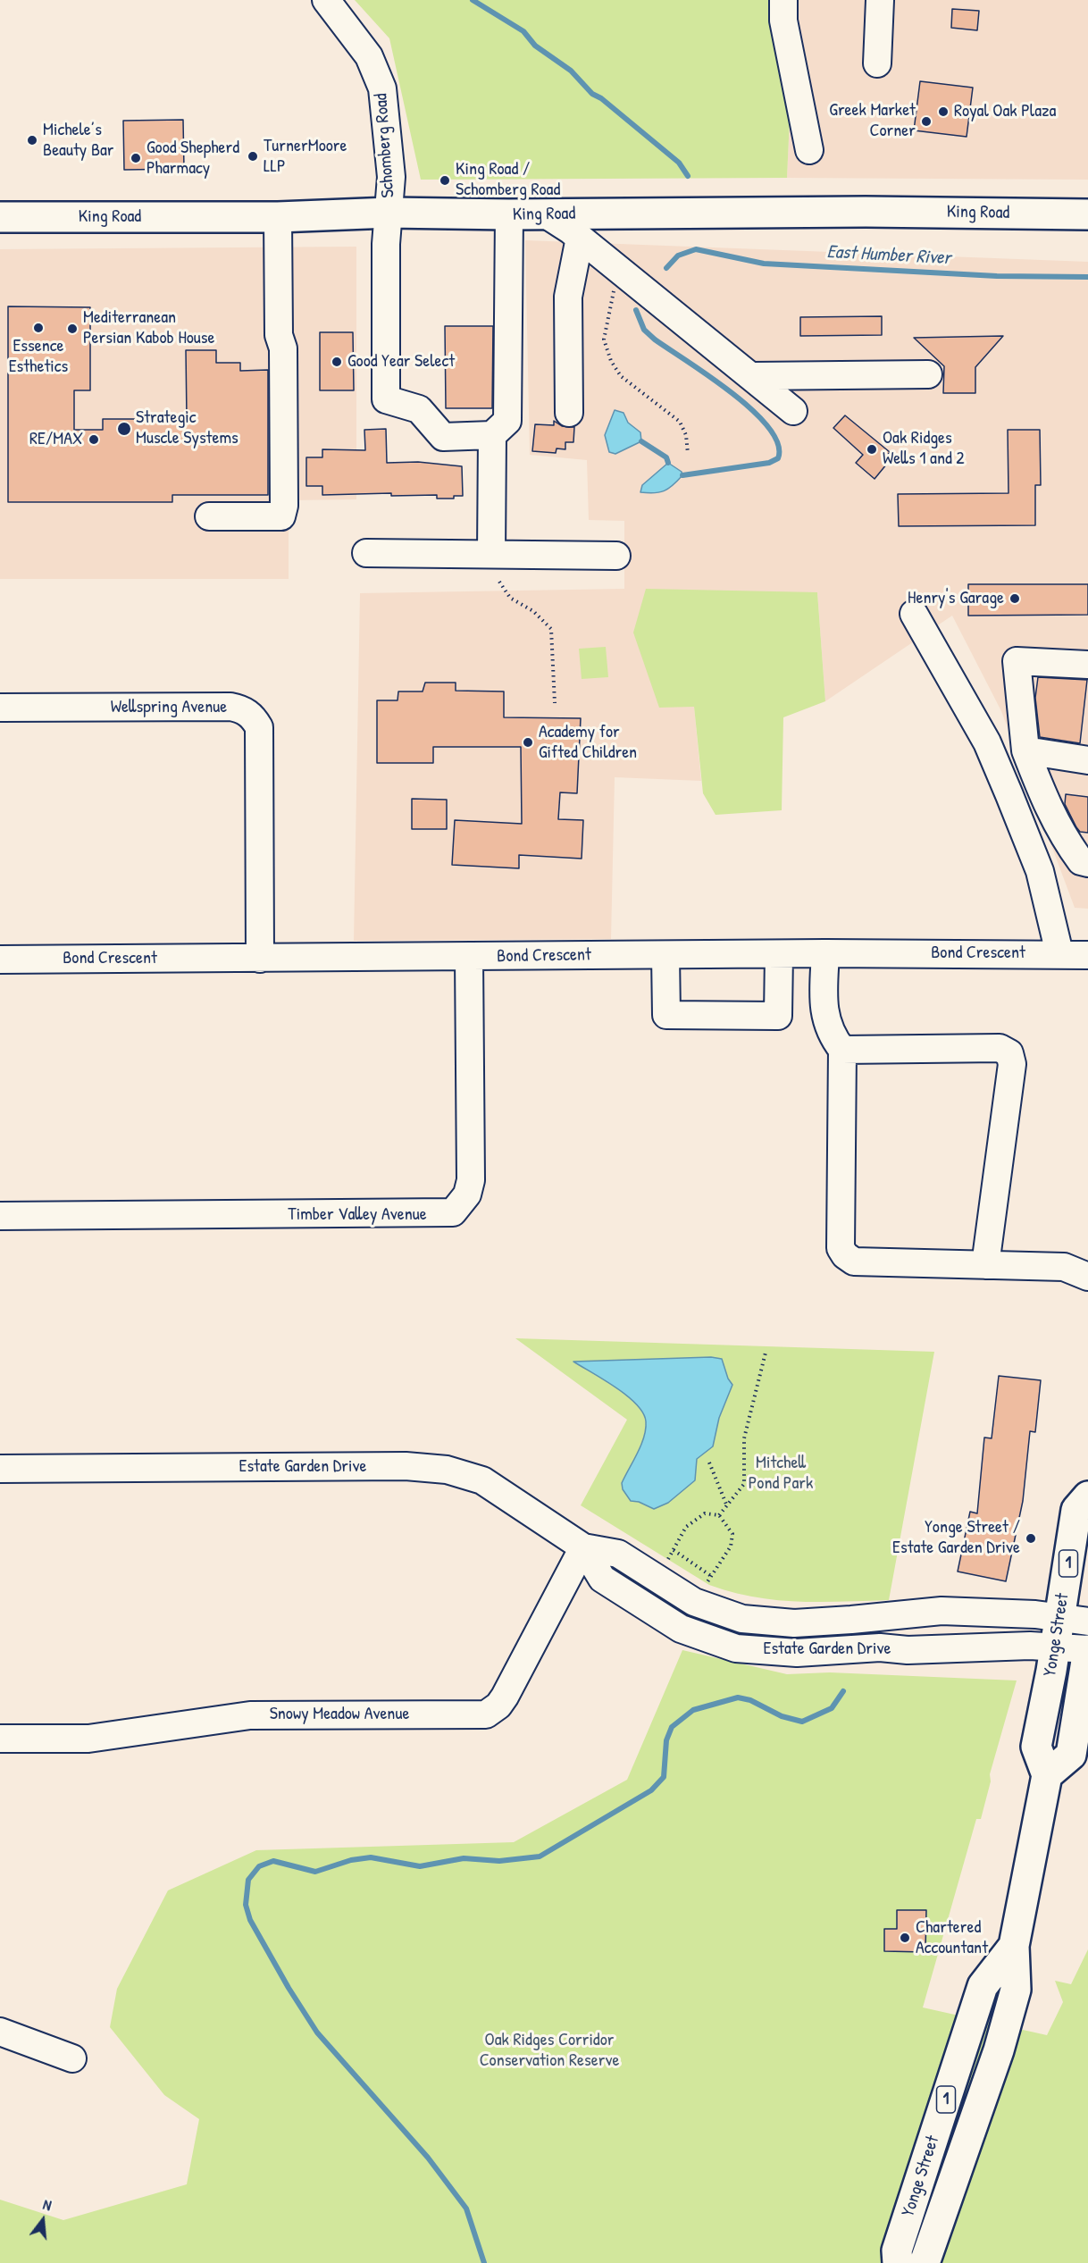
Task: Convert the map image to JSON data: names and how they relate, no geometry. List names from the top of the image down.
{
  "streets": {
    "main road": ["King Road", "1", "Yonge Street"],
    "street": [
      "Schomberg Road",
      "Wellspring Avenue",
      "Bond Crescent",
      "Timber Valley Avenue",
      "Estate Garden Drive",
      "Snowy Meadow Avenue"
    ]
  },
  "crossings": [
    ["Schomberg Road", "King Road"],
    ["Wellspring Avenue", "Bond Crescent"],
    ["Bond Crescent", "Timber Valley Avenue"],
    ["Estate Garden Drive", "Yonge Street"],
    ["Estate Garden Drive", "Snowy Meadow Avenue"]
  ],
  "water": ["East Humber River"],
  "parks": ["Mitchell Pond Park", "Oak Ridges Corridor Conservation Reserve"],
  "places": [
    "Royal Oak Plaza",
    "Greek Market Corner",
    "Michele’s Beauty Bar",
    "TurnerMoore LLP",
    "Good Shepherd Pharmacy",
    "King Road / Schomberg Road",
    "Essence Esthetics",
    "Mediterranean Persian Kabob House",
    "Good Year Select",
    "Strategic Muscle Systems",
    "RE/MAX",
    "Oak Ridges Wells 1 and 2",
    "Henry's Garage",
    "Academy for Gifted Children",
    "Yonge Street / Estate Garden Drive",
    "Chartered Accountant"
  ],
  "north": "top"
}
